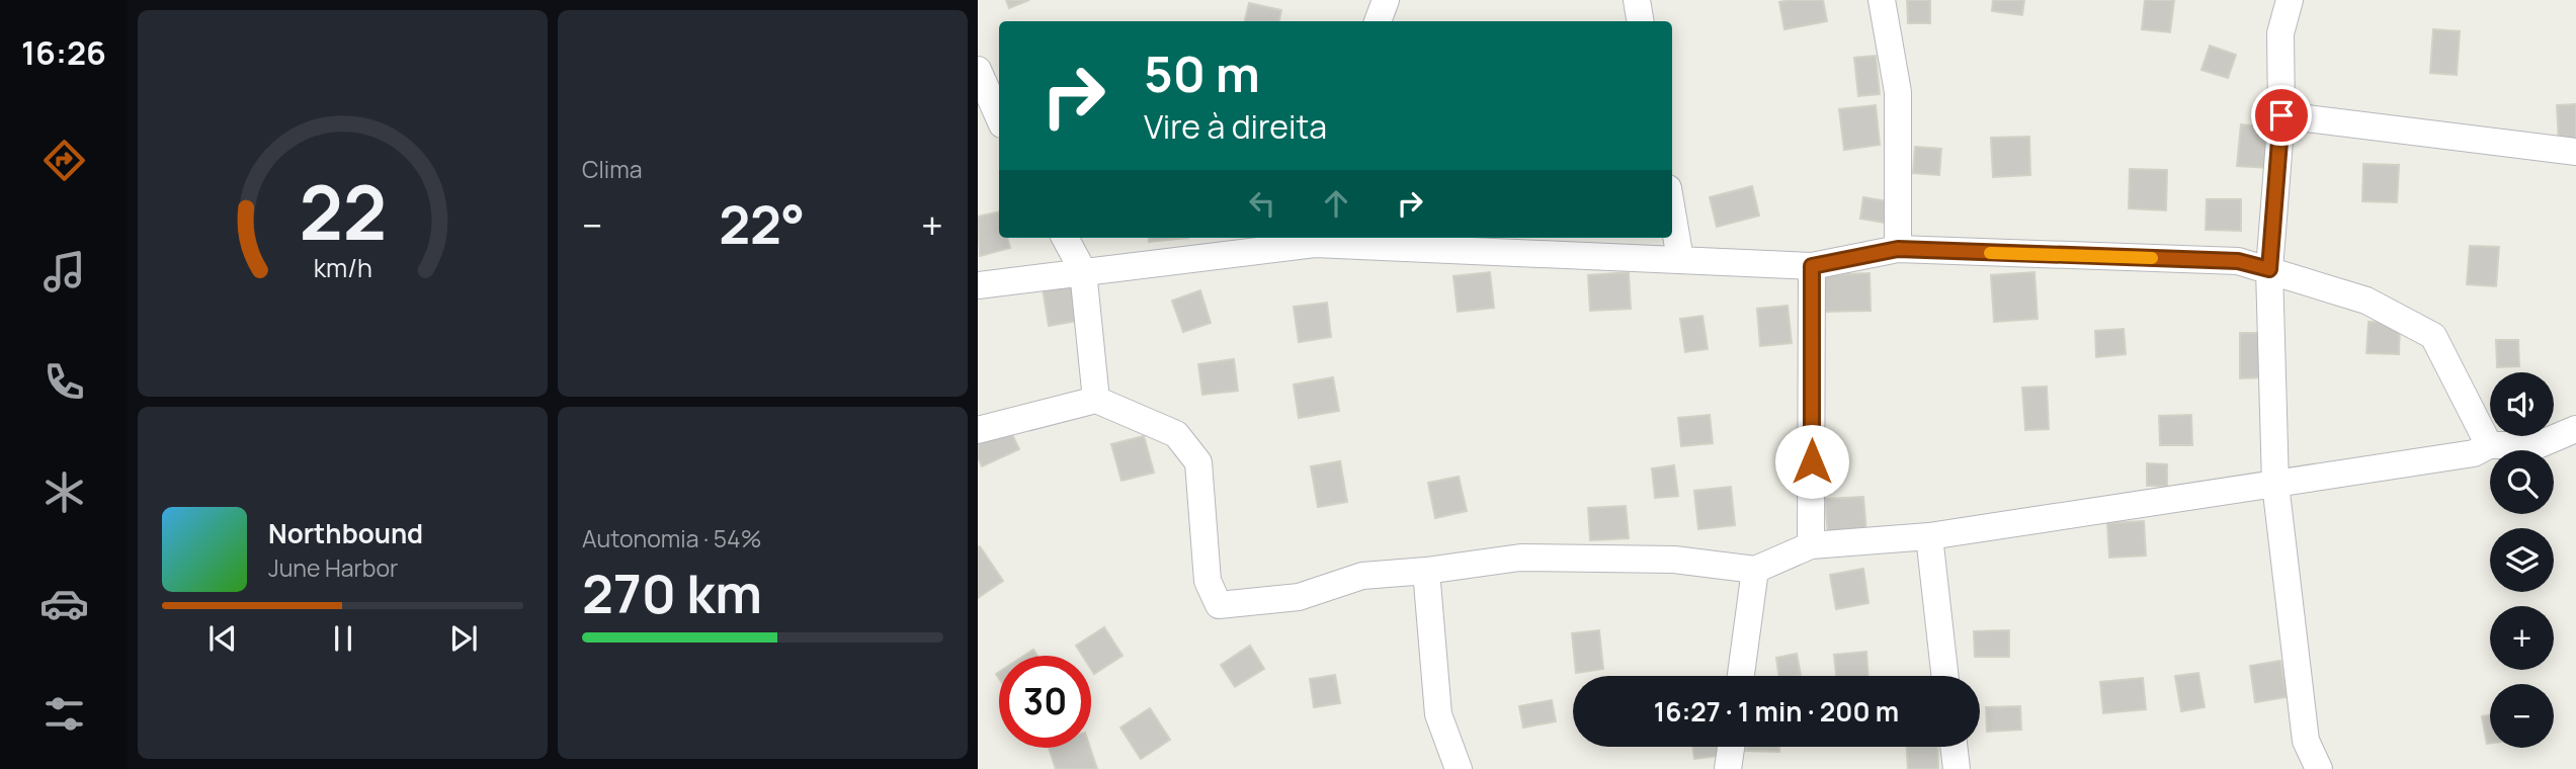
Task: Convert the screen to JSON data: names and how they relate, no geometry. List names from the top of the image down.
{
  "page": {
    "tabs": "16:26",
    "tile": [
      "Clima",
      ["Autonomia · 54%", "270 km"]
    ],
    "turn": ["50 m", "Vire à direita"],
    "heat": ["−", "22°", "+"],
    "map_buttons": ["+", "−"],
    "song": ["Northbound", "June Harbor"],
    "limit": "30",
    "trip": "16:27 · 1 min · 200 m",
    "gauge": ["22", "km/h"]
  }
}
